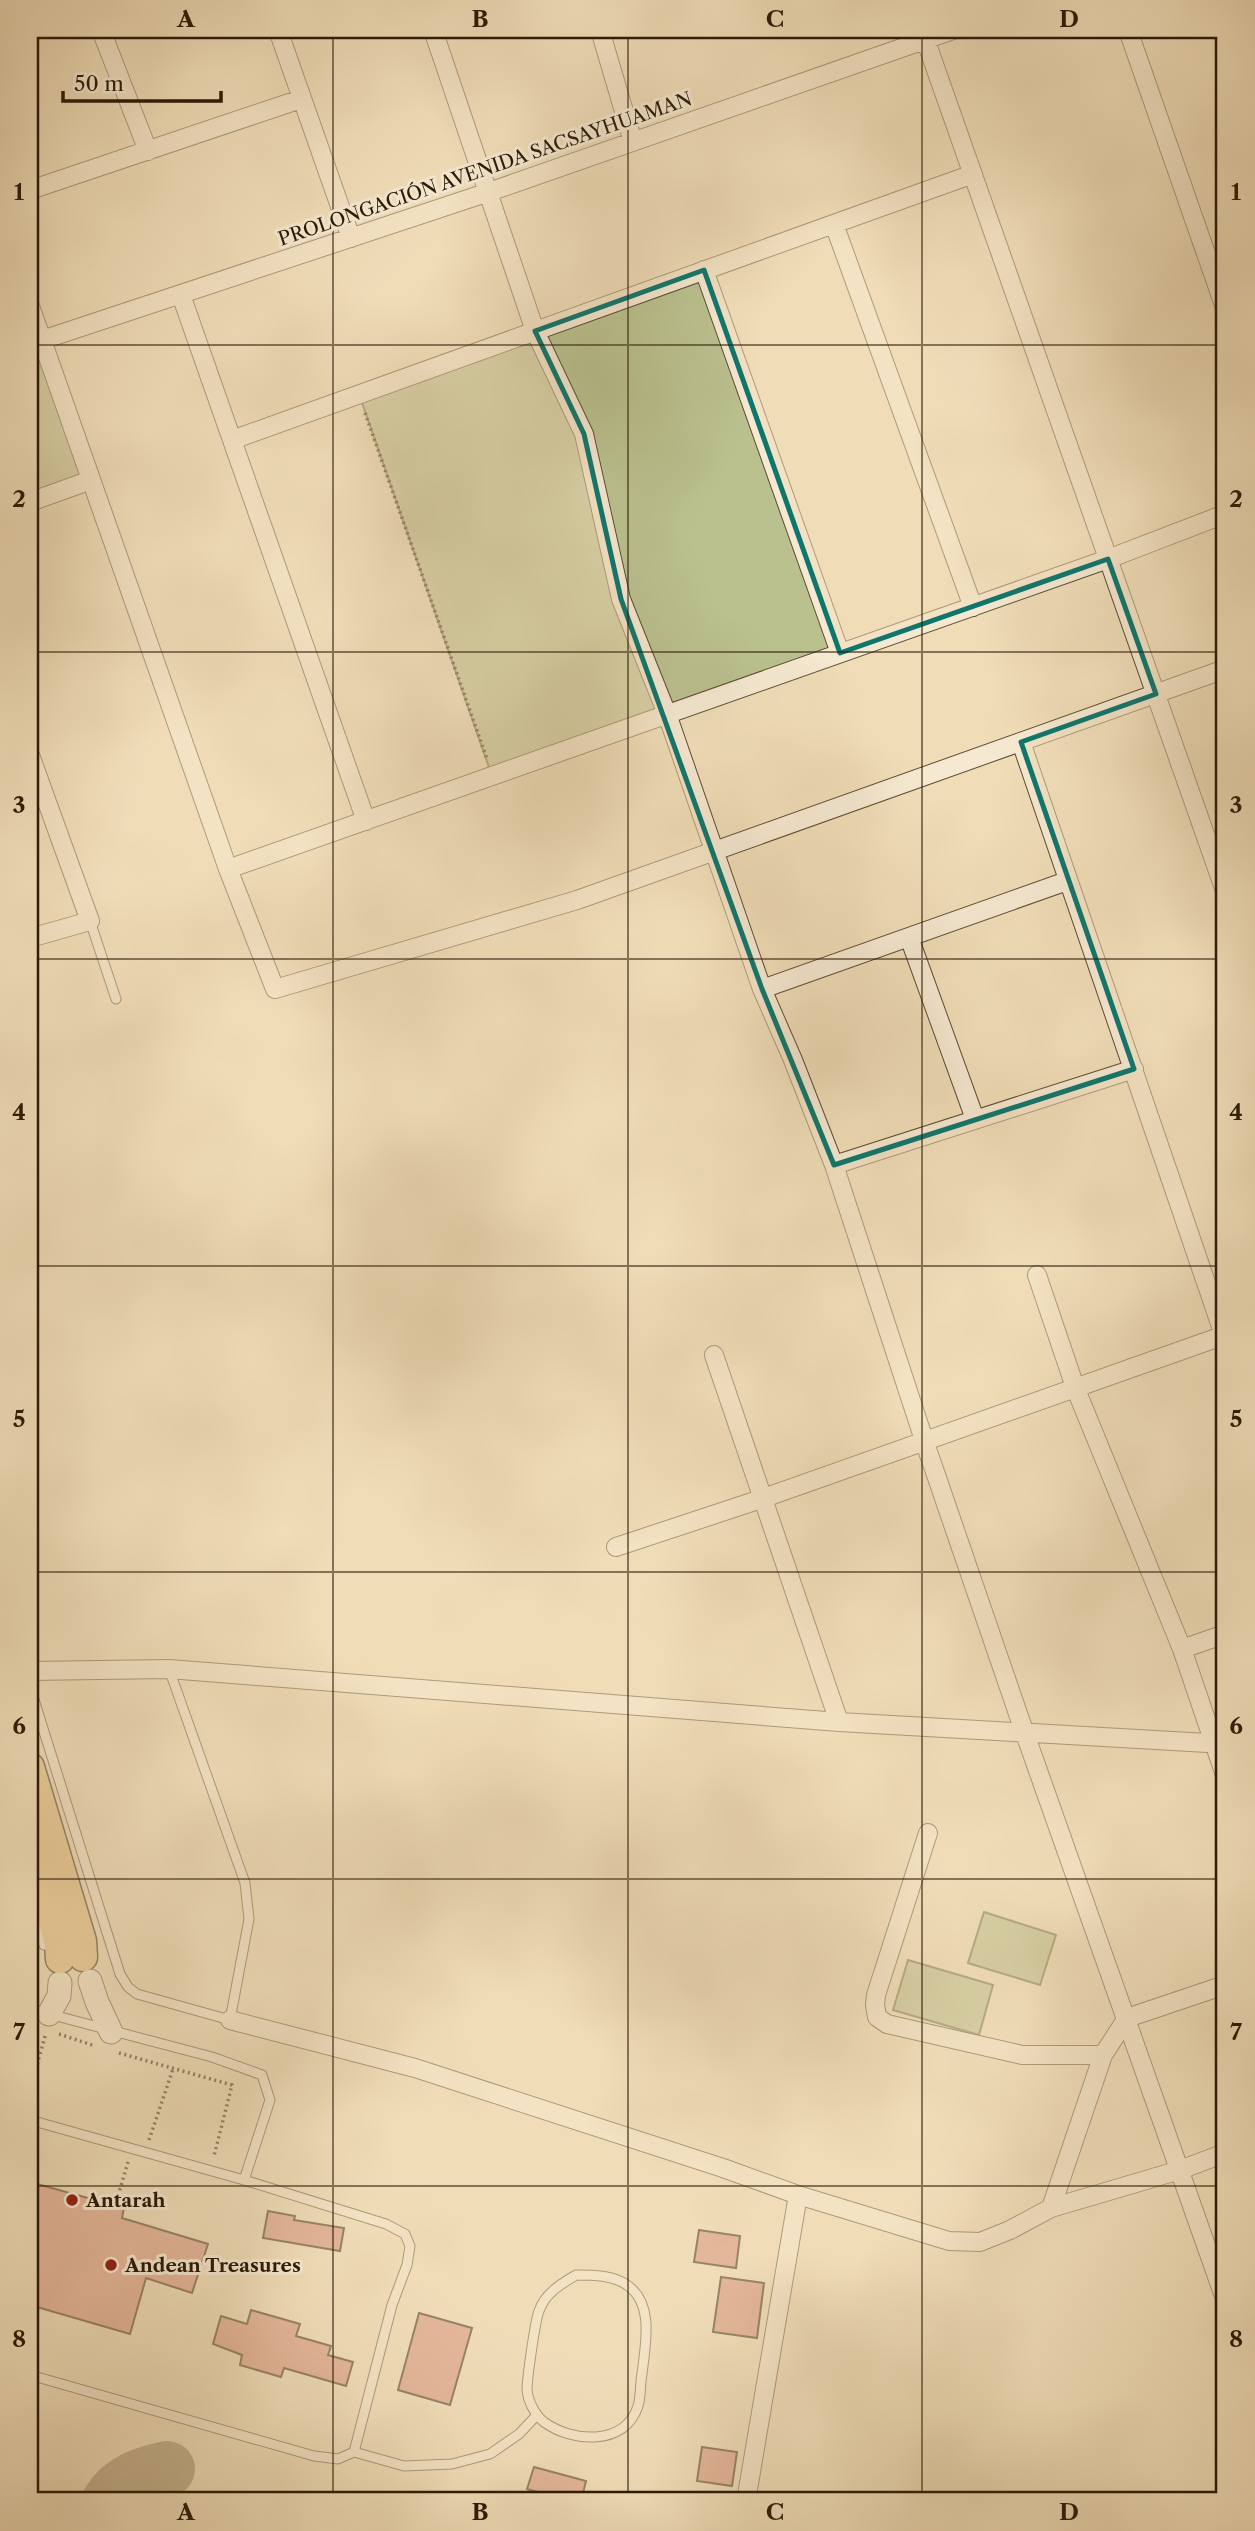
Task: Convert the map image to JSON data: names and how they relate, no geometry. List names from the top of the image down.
{
  "streets": {
    "street": ["PROLONGACIÓN AVENIDA SACSAYHUAMAN"]
  },
  "places": ["Antarah", "Andean Treasures"],
  "scale_bar": "50 m",
  "grid": {
    "columns": [
      "A",
      "B",
      "C",
      "D"
    ],
    "rows": [
      "1",
      "2",
      "3",
      "4",
      "5",
      "6",
      "7",
      "8"
    ]
  }
}
